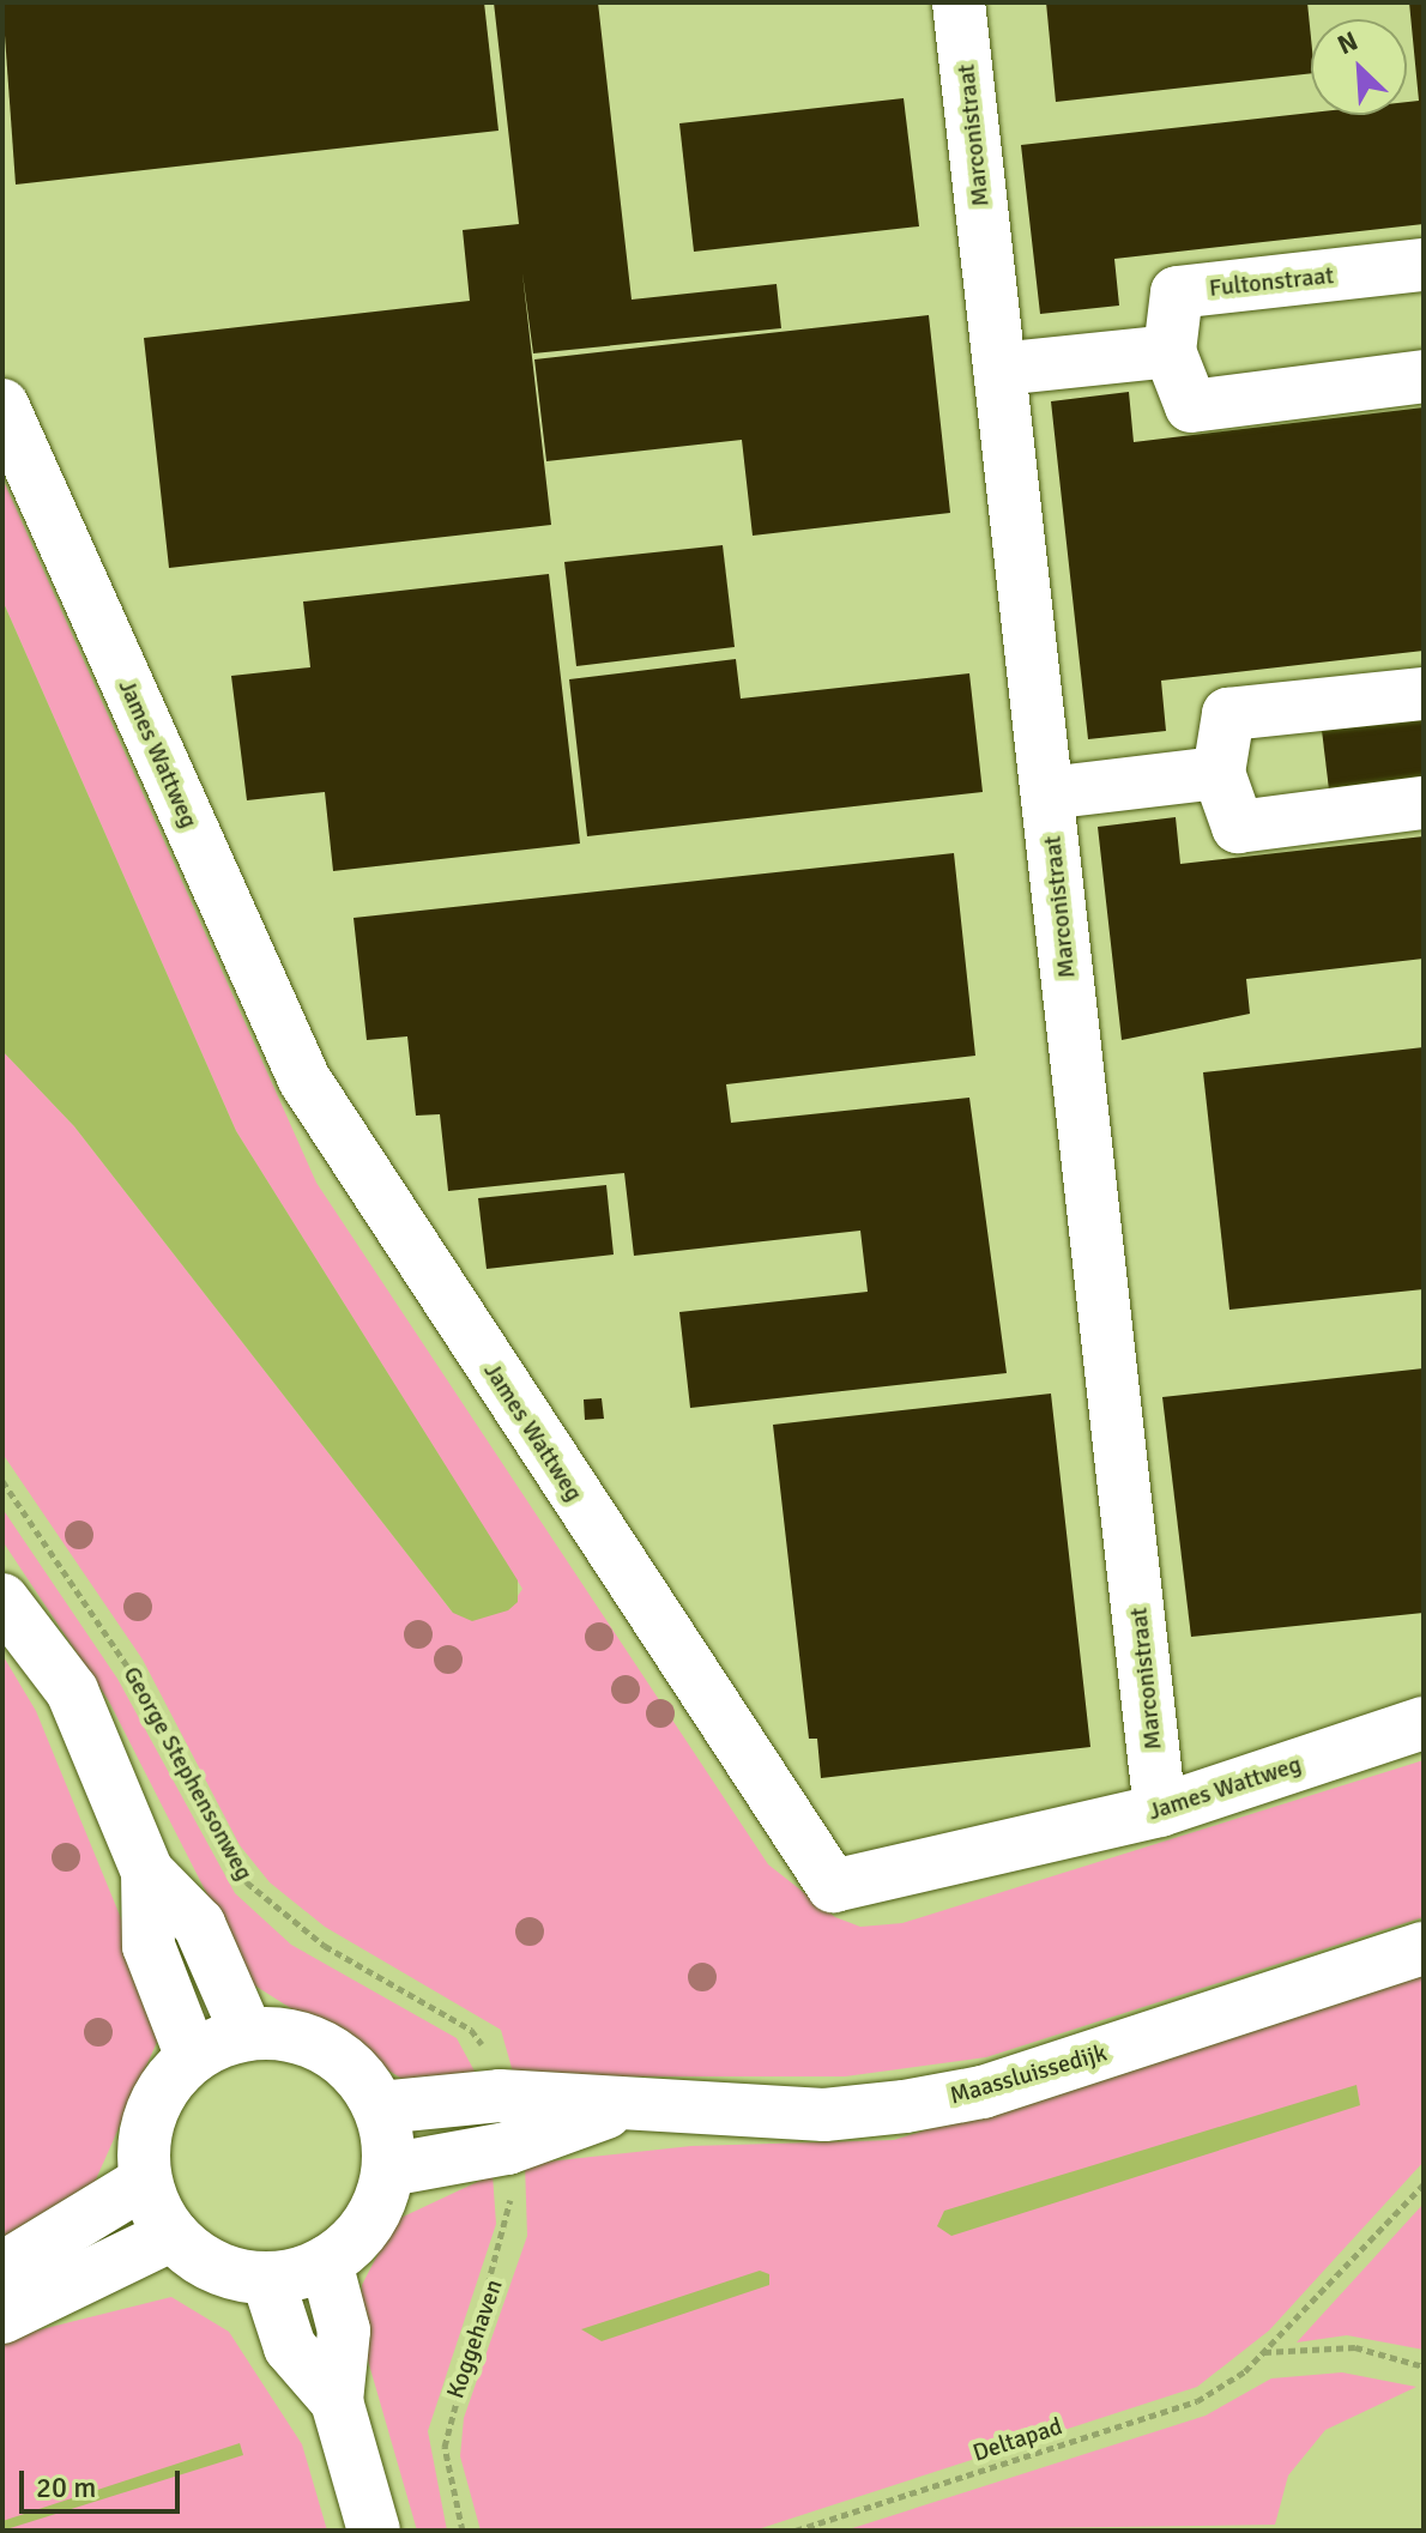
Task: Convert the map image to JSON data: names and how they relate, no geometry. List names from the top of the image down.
{
  "streets": {
    "street": [
      "Marconistraat",
      "Fultonstraat",
      "James Wattweg",
      "Maassluissedijk"
    ],
    "path": ["George Stephensonweg", "Koggehaven", "Deltapad"]
  },
  "crossings": [
    ["Marconistraat", "James Wattweg"],
    ["George Stephensonweg", "Maassluissedijk"],
    ["Maassluissedijk", "Koggehaven"]
  ],
  "scale_bar": "20 m",
  "north": "top left"
}
